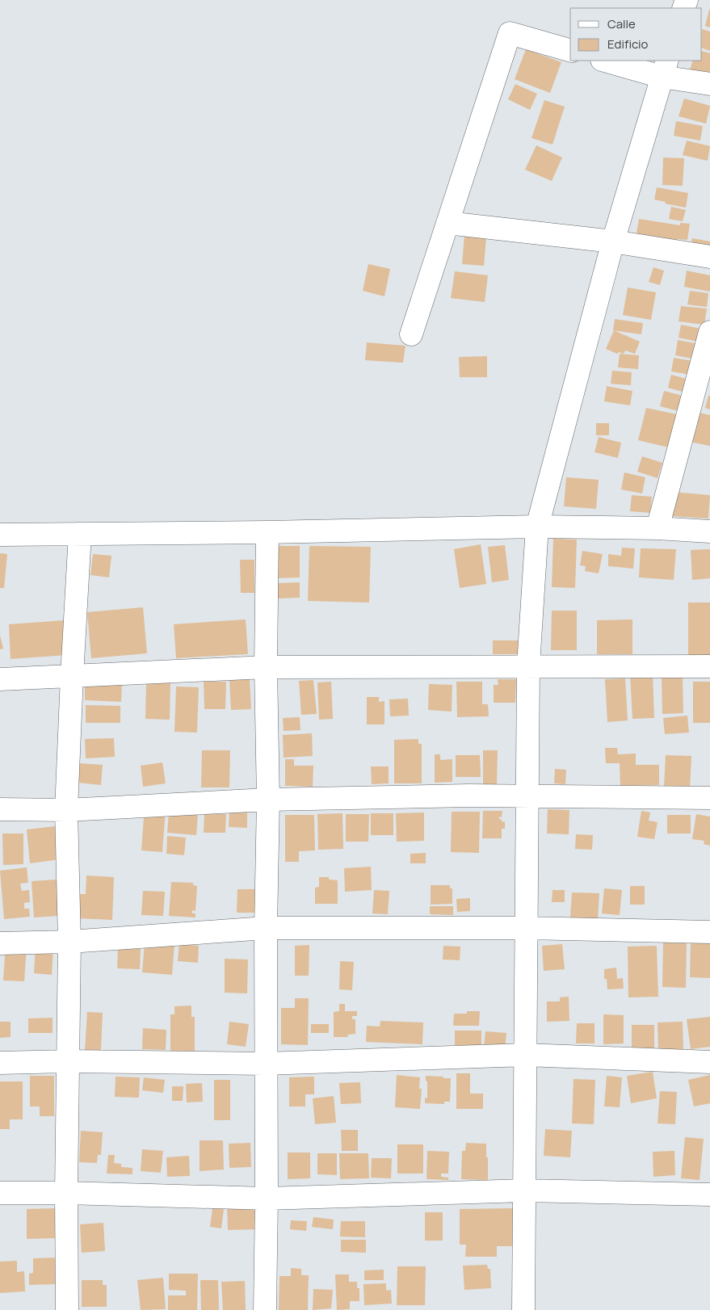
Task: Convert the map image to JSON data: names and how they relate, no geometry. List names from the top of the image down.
{
  "legend": ["Calle", "Edificio"]
}
